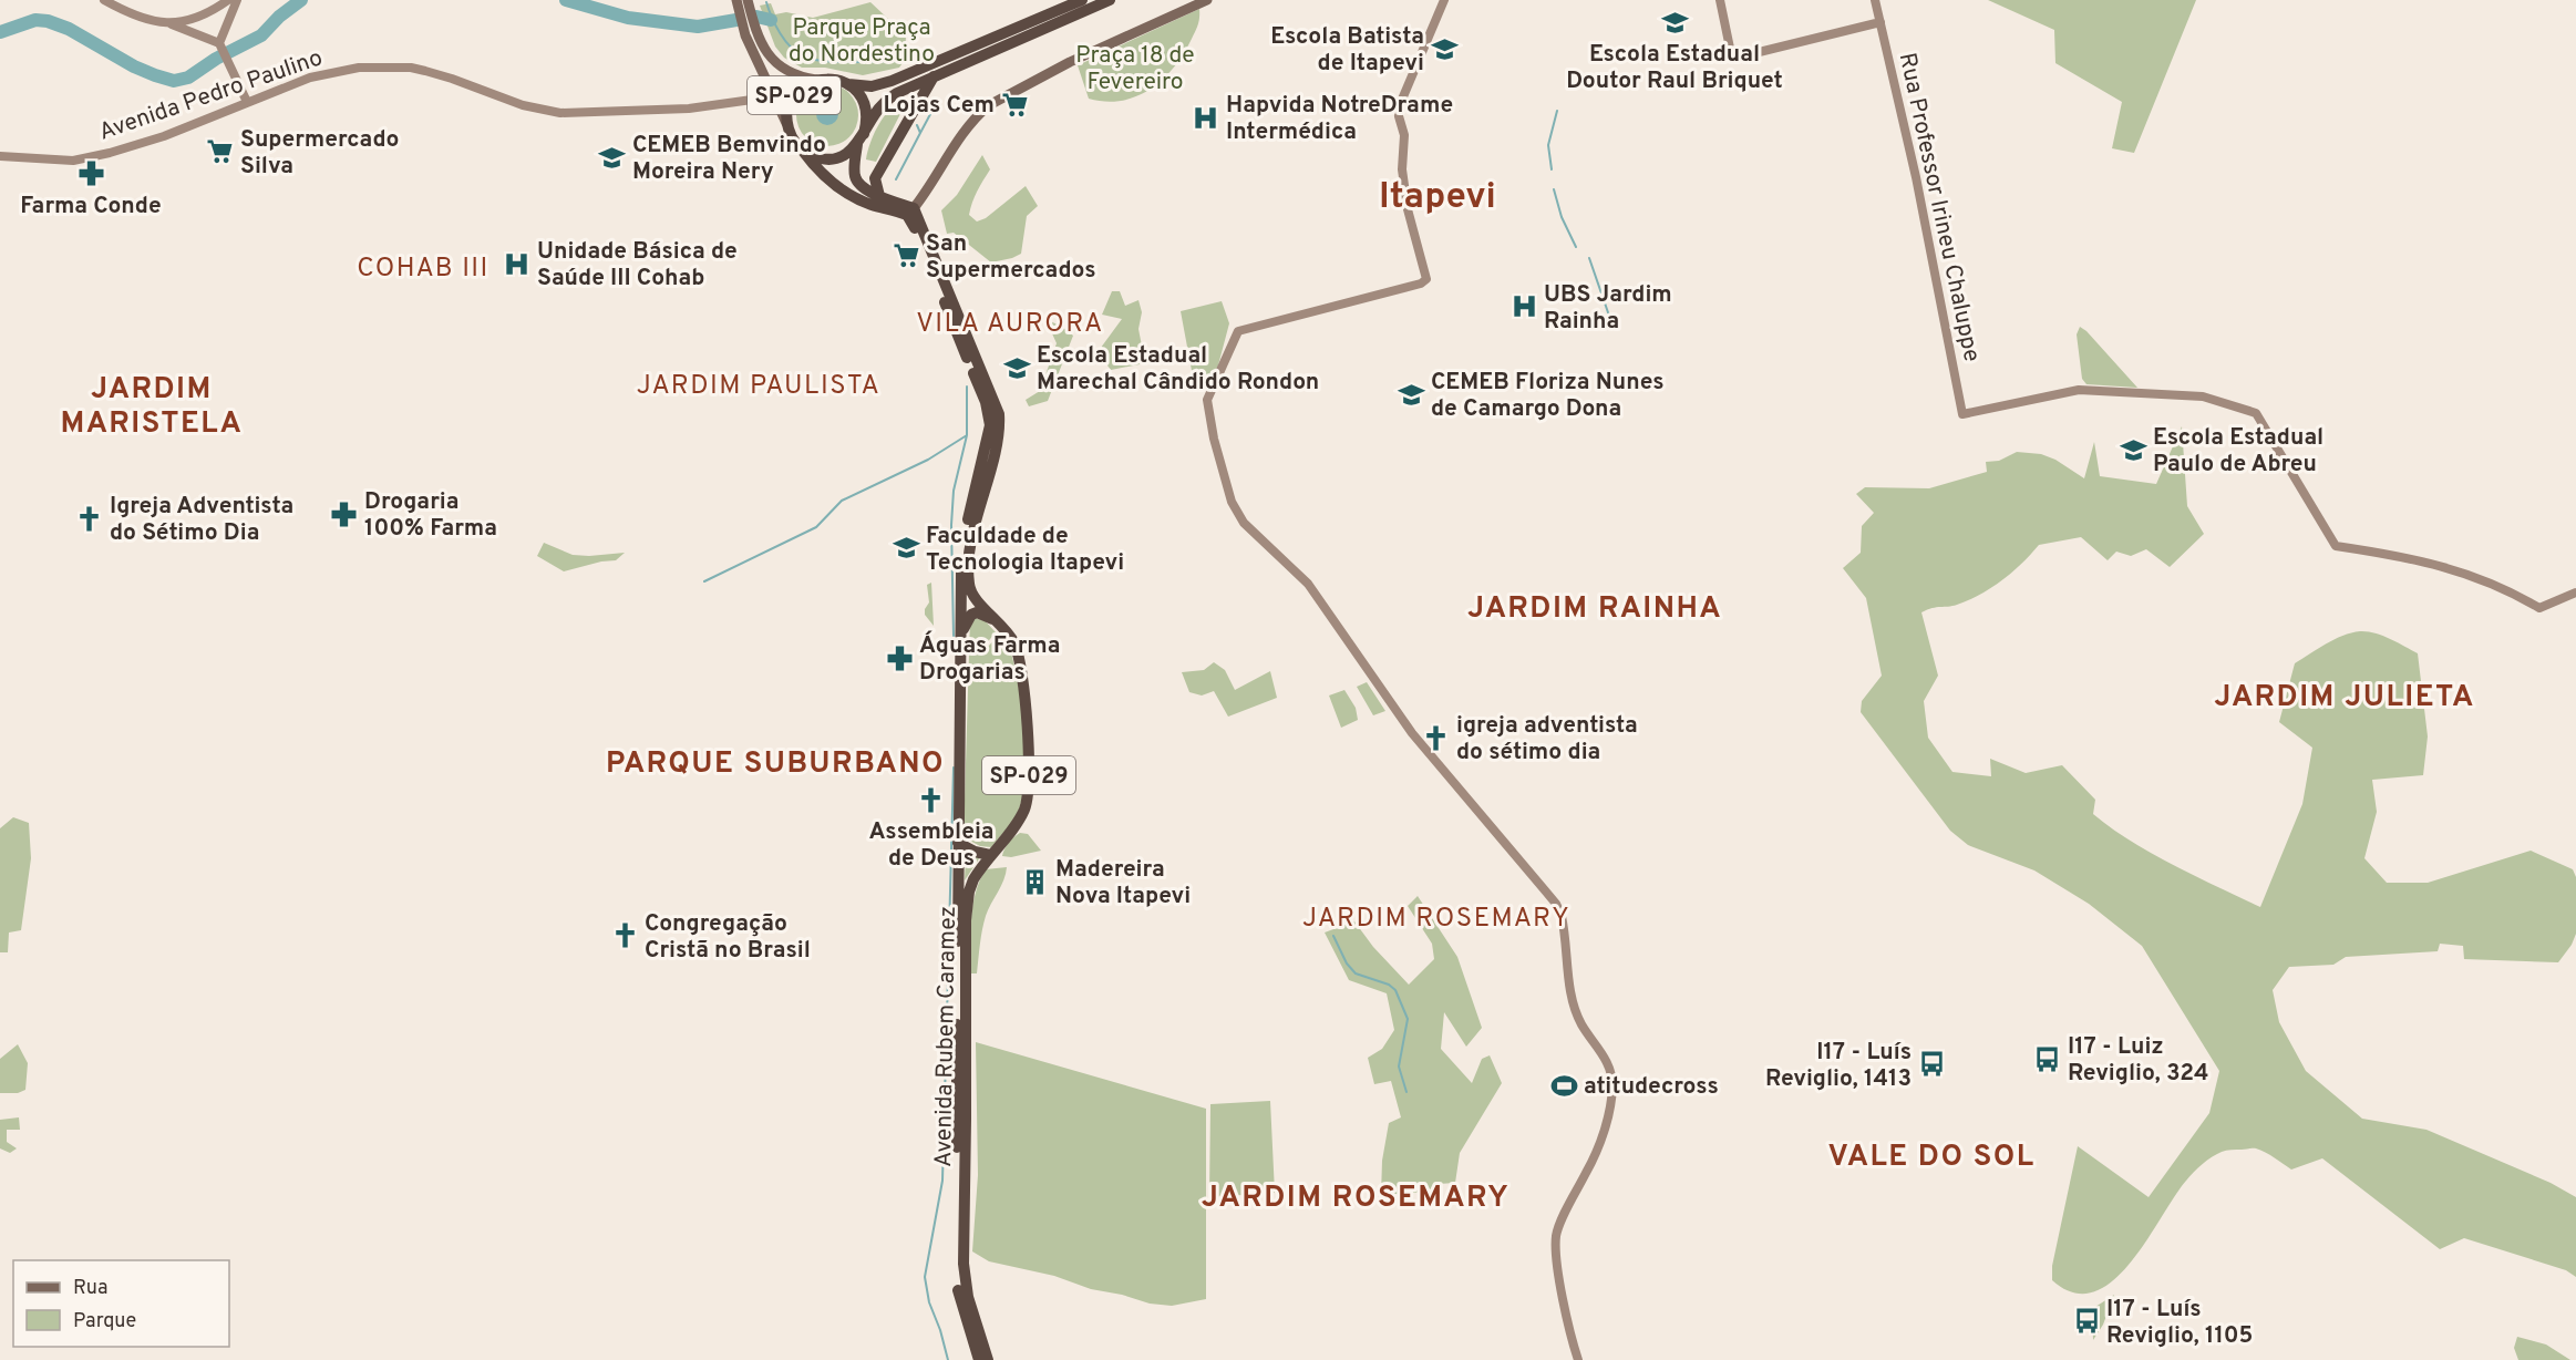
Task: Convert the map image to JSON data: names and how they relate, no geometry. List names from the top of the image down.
{
  "streets": {
    "highway": ["SP-029", "Avenida Rubem Caramez"],
    "street": ["Avenida Pedro Paulino", "Rua Professor Irineu Chaluppe"]
  },
  "crossings": [
    ["SP-029", "Avenida Rubem Caramez"]
  ],
  "districts": [
    "Itapevi",
    "COHAB III",
    "VILA AURORA",
    "JARDIM PAULISTA",
    "JARDIM MARISTELA",
    "JARDIM RAINHA",
    "JARDIM JULIETA",
    "PARQUE SUBURBANO",
    "JARDIM ROSEMARY",
    "VALE DO SOL",
    "JARDIM ROSEMARY"
  ],
  "parks": ["Parque Praça do Nordestino", "Praça 18 de Fevereiro"],
  "places": {
    "school or university": [
      "Escola Estadual Doutor Raul Briquet",
      "Escola Batista de Itapevi",
      "CEMEB Bemvindo Moreira Nery",
      "Escola Estadual Marechal Cândido Rondon",
      "CEMEB Floriza Nunes de Camargo Dona",
      "Escola Estadual Paulo de Abreu",
      "Faculdade de Tecnologia Itapevi"
    ],
    "supermarket": ["Lojas Cem", "Supermercado Silva", "San Supermercados"],
    "hospital": ["Hapvida NotreDrame Intermédica", "Unidade Básica de Saúde III Cohab", "UBS Jardim Rainha"],
    "pharmacy": ["Farma Conde", "Drogaria 100% Farma", "Águas Farma Drogarias"],
    "church": [
      "Igreja Adventista do Sétimo Dia",
      "igreja adventista do sétimo dia",
      "Assembleia de Deus",
      "Congregação Cristã no Brasil"
    ],
    "building": ["Madereira Nova Itapevi"],
    "bus stop": ["I17 - Luiz Reviglio, 324", "I17 - Luís Reviglio, 1413", "I17 - Luís Reviglio, 1105"],
    "sports": ["atitudecross"]
  },
  "legend": ["Rua", "Parque"]
}
